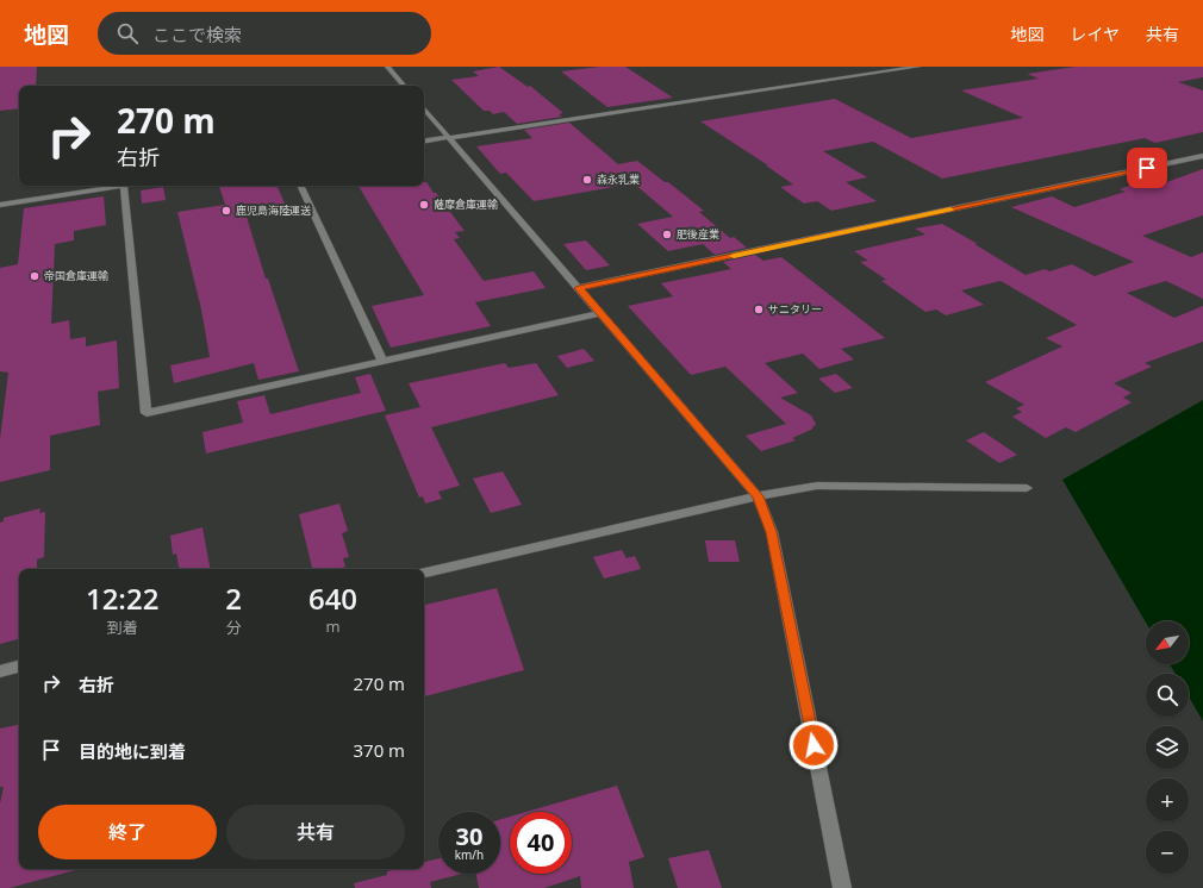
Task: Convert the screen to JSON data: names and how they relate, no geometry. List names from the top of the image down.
{
  "places": [
    "森永乳業",
    "薩摩倉庫運輸",
    "鹿児島海陸運送",
    "肥後産業",
    "帝国倉庫運輸",
    "サニタリー"
  ],
  "north": "bottom left",
  "page": {
    "header": "地図",
    "search": "ここで検索",
    "nav": ["地図", "レイヤ", "共有"],
    "turn": ["270 m", "右折"],
    "eta": [
      "12:22",
      "到着",
      "2",
      "分",
      "640",
      "m"
    ],
    "map_buttons": ["+", "−"],
    "list": [
      {
        "name": "右折",
        "value": "270 m"
      },
      {
        "name": "目的地に到着",
        "value": "370 m"
      }
    ],
    "buttons": ["終了", "共有"],
    "speed": "30 km/h",
    "limit": "40"
  }
}
